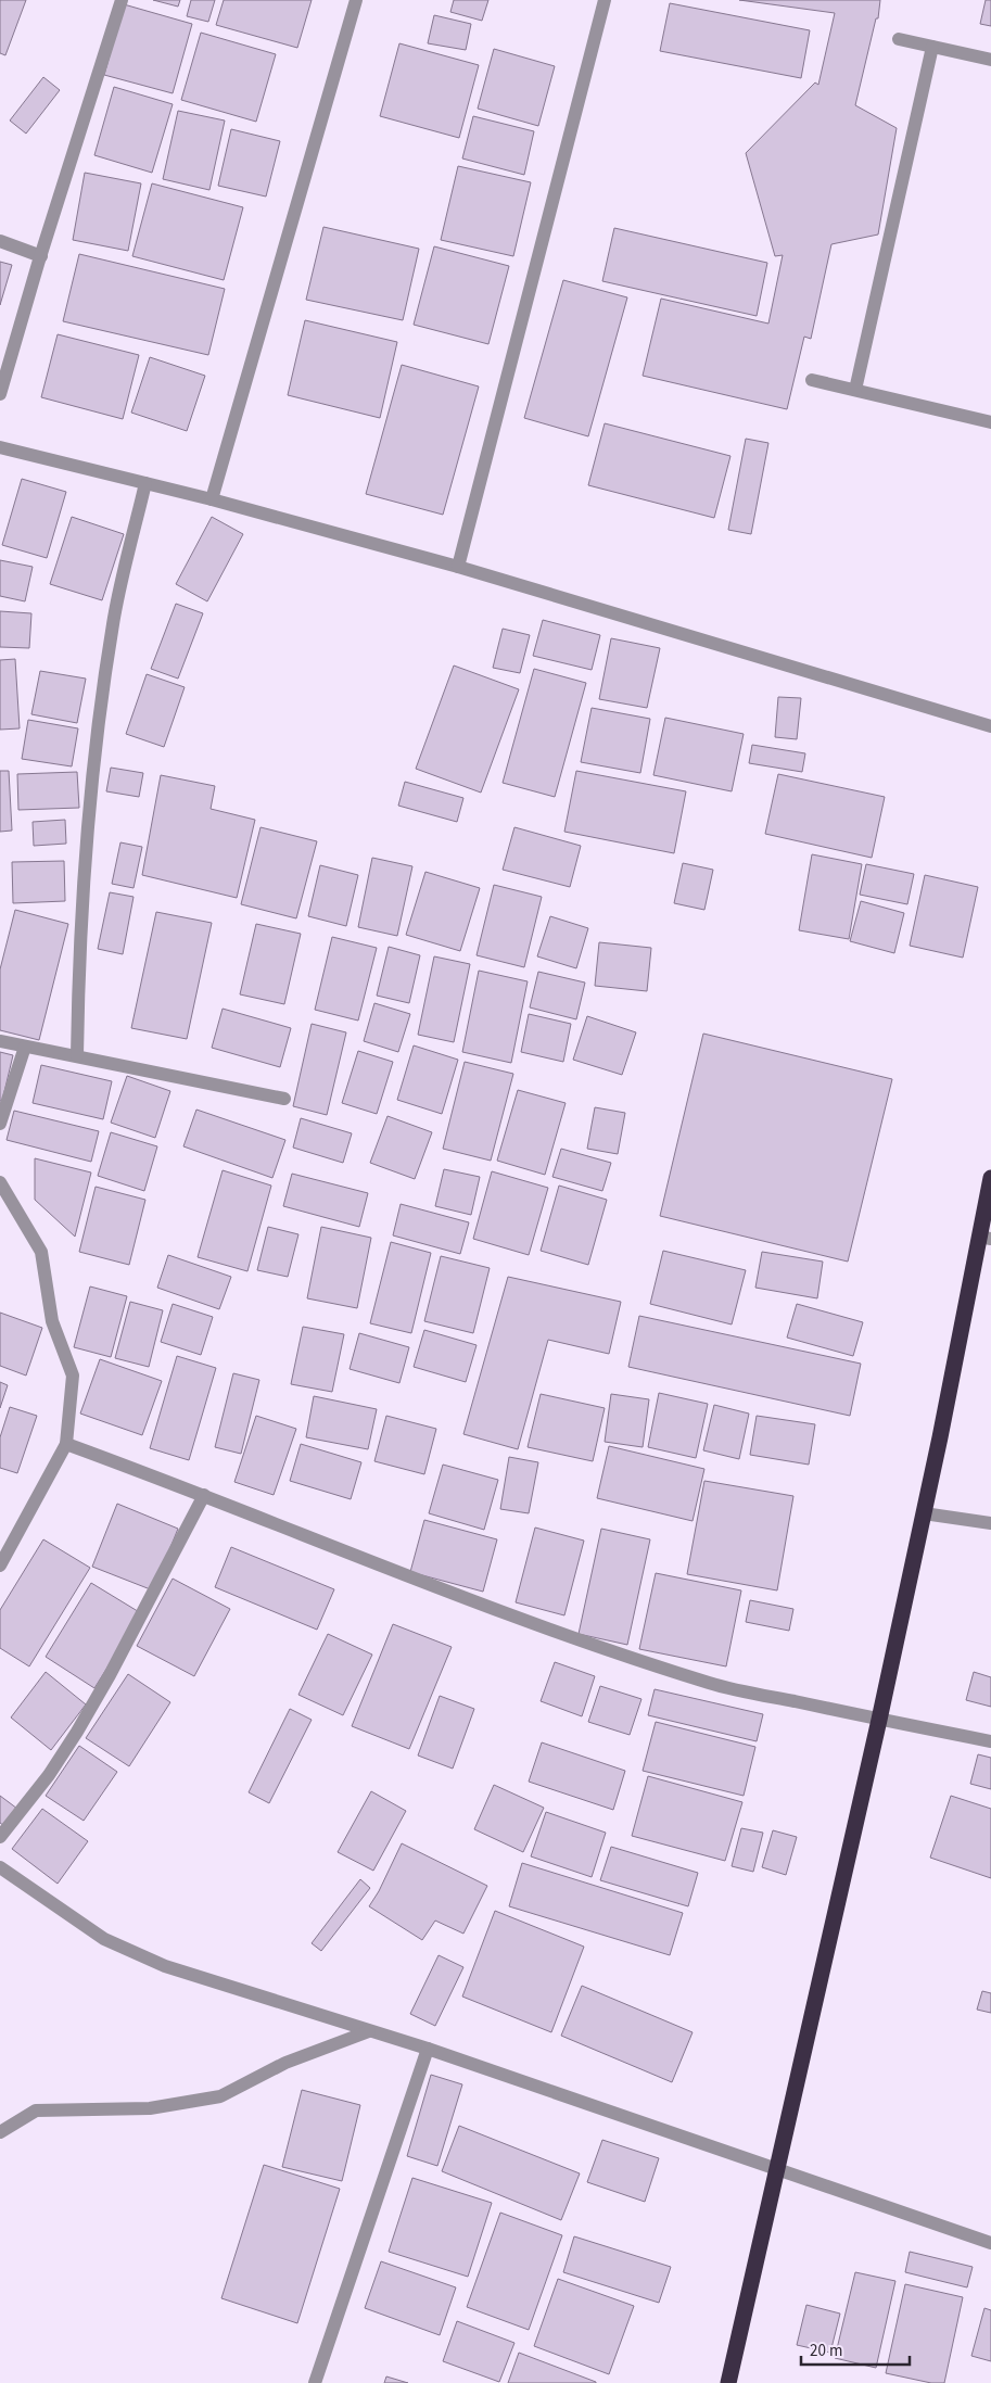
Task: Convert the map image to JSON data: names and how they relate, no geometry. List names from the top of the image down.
{
  "scale_bar": "20 m"
}
